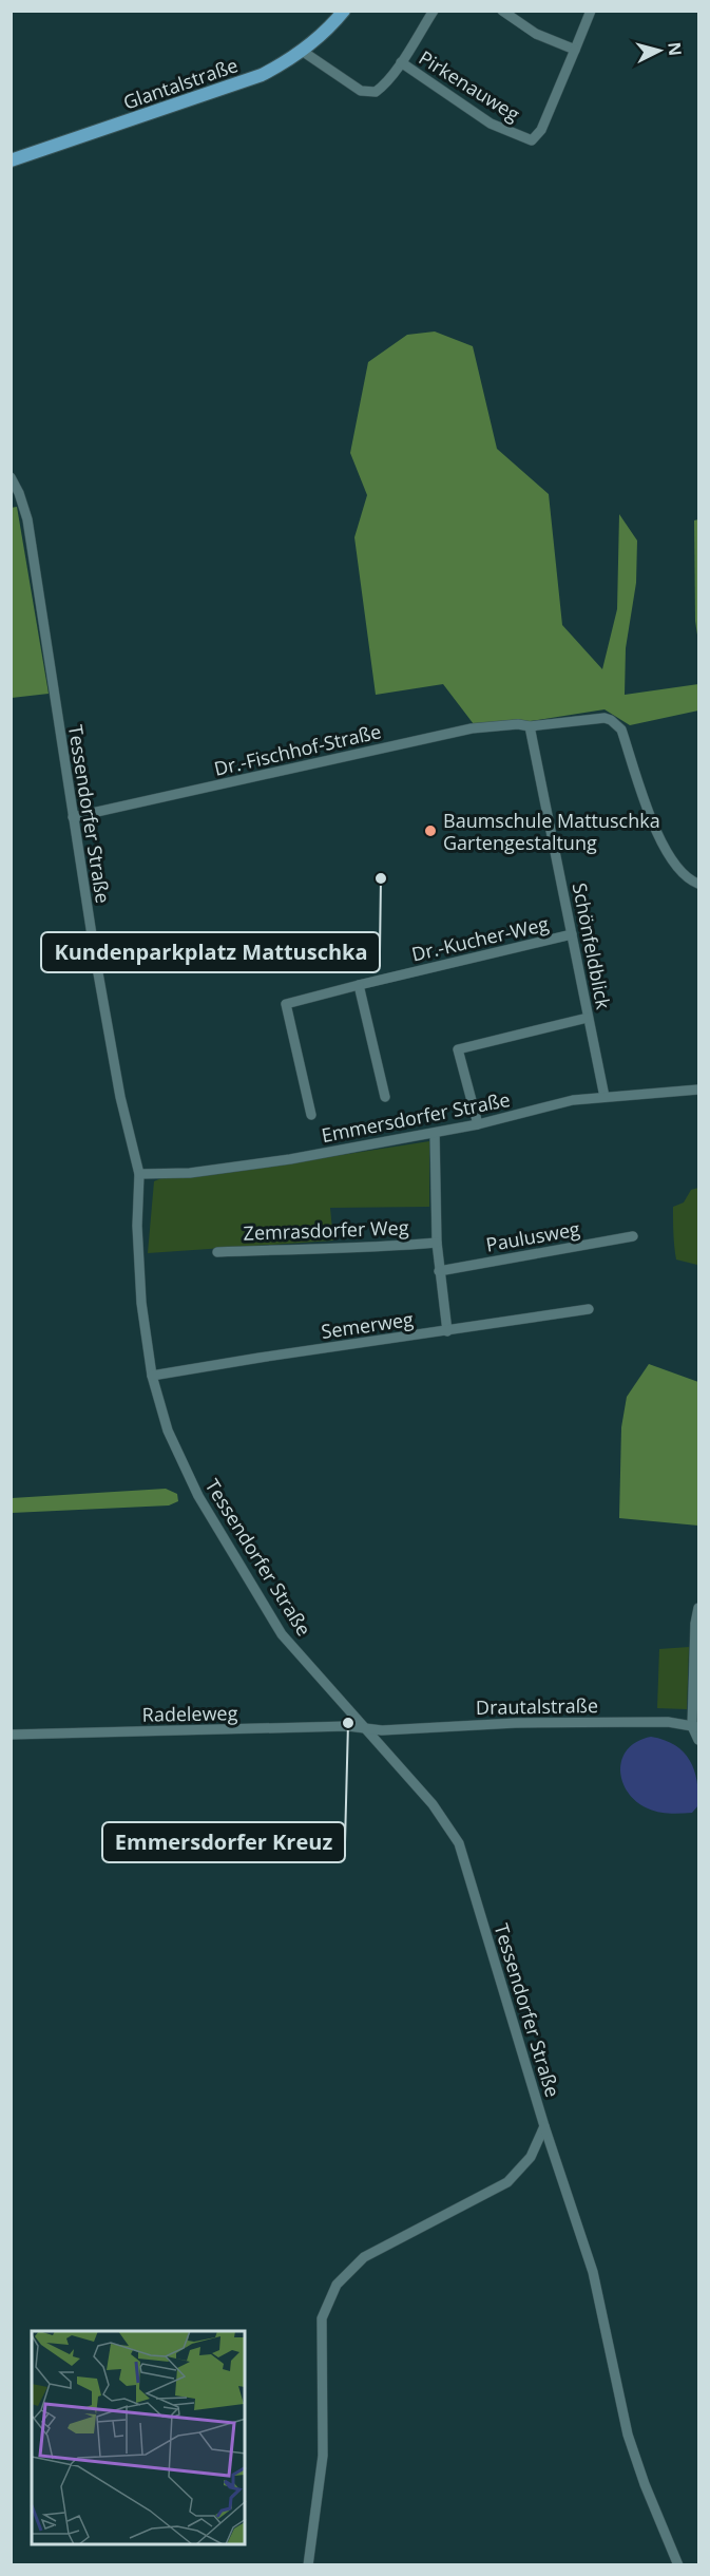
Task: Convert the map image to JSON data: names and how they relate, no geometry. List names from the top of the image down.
{
  "streets": {
    "main road": ["Glantalstraße"],
    "street": [
      "Pirkenauweg",
      "Dr.-Fischhof-Straße",
      "Tessendorfer Straße",
      "Dr.-Kucher-Weg",
      "Schönfeldblick",
      "Emmersdorfer Straße",
      "Zemrasdorfer Weg",
      "Paulusweg",
      "Semerweg",
      "Drautalstraße",
      "Radeleweg"
    ]
  },
  "crossings": [
    ["Dr.-Fischhof-Straße", "Tessendorfer Straße"],
    ["Dr.-Fischhof-Straße", "Schönfeldblick"],
    ["Tessendorfer Straße", "Emmersdorfer Straße"],
    ["Tessendorfer Straße", "Semerweg"],
    ["Tessendorfer Straße", "Drautalstraße"],
    ["Tessendorfer Straße", "Radeleweg"],
    ["Dr.-Kucher-Weg", "Schönfeldblick"],
    ["Schönfeldblick", "Emmersdorfer Straße"],
    ["Drautalstraße", "Radeleweg"]
  ],
  "places": ["Baumschule Mattuschka Gartengestaltung", "Kundenparkplatz Mattuschka", "Emmersdorfer Kreuz"],
  "north": "right"
}
